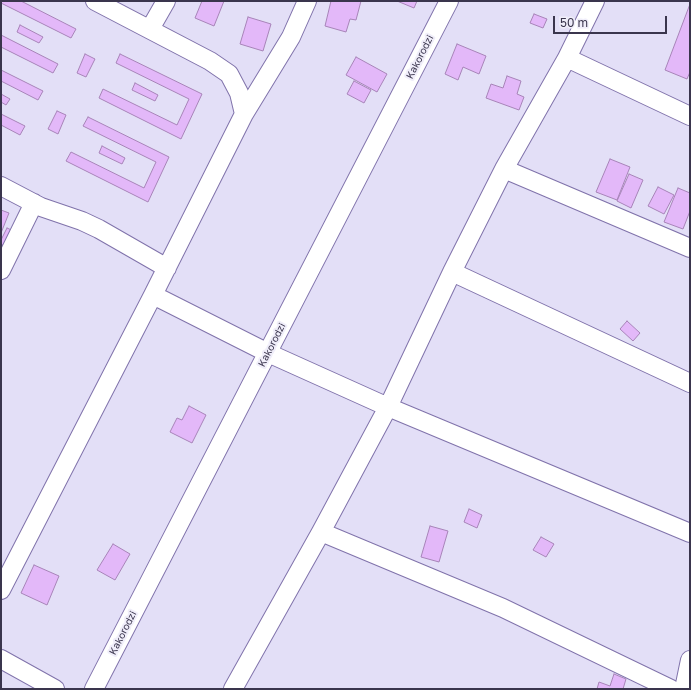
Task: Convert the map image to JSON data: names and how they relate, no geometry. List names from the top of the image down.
{
  "streets": {
    "street": ["Kakorodzi"]
  },
  "scale_bar": "50 m"
}
